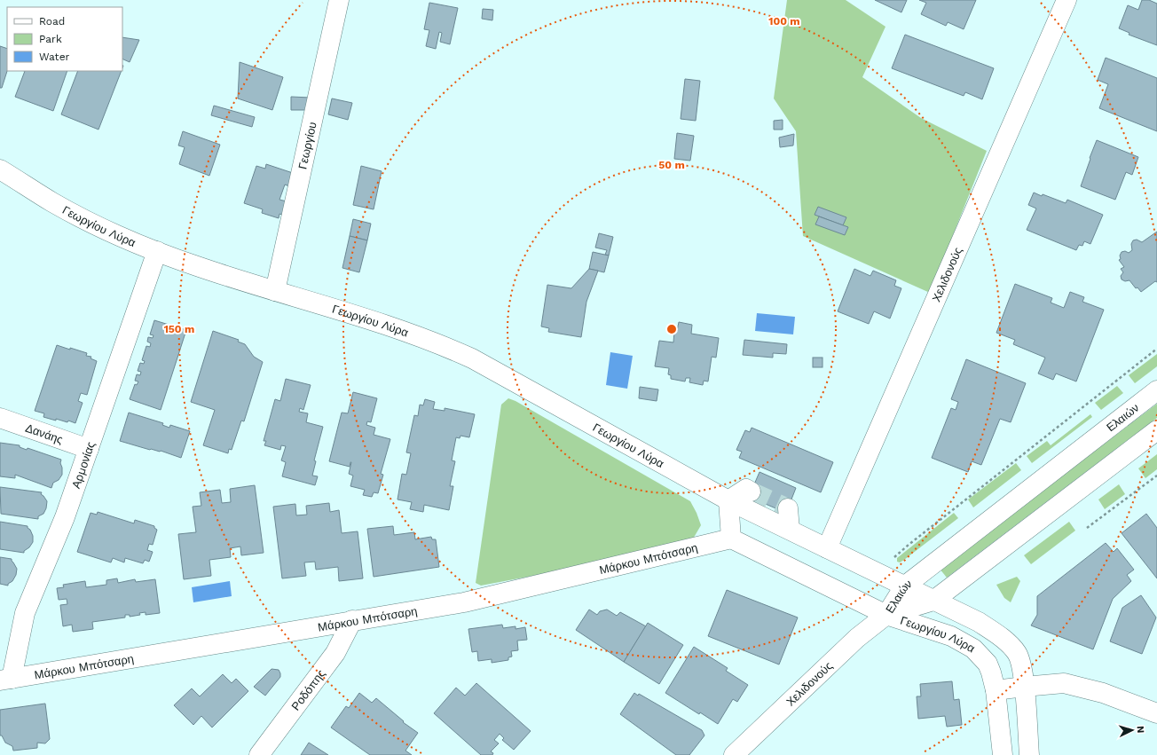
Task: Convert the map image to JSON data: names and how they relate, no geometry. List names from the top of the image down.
{
  "streets": {
    "street": [
      "Γεωργίου",
      "Γεωργίου Λύρα",
      "Χελιδονούς",
      "Ελαιών",
      "Δανάης",
      "Αρμονίας",
      "Μάρκου Μπότσαρη",
      "Ροδόπης"
    ]
  },
  "crossings": [
    ["Γεωργίου", "Γεωργίου Λύρα"],
    ["Γεωργίου Λύρα", "Χελιδονούς"],
    ["Γεωργίου Λύρα", "Ελαιών"],
    ["Γεωργίου Λύρα", "Αρμονίας"],
    ["Γεωργίου Λύρα", "Μάρκου Μπότσαρη"],
    ["Χελιδονούς", "Ελαιών"],
    ["Δανάης", "Αρμονίας"],
    ["Αρμονίας", "Μάρκου Μπότσαρη"],
    ["Μάρκου Μπότσαρη", "Ροδόπης"]
  ],
  "legend": ["Road", "Park", "Water"],
  "north": "right",
  "rings": ["100 m", "50 m", "150 m"]
}
